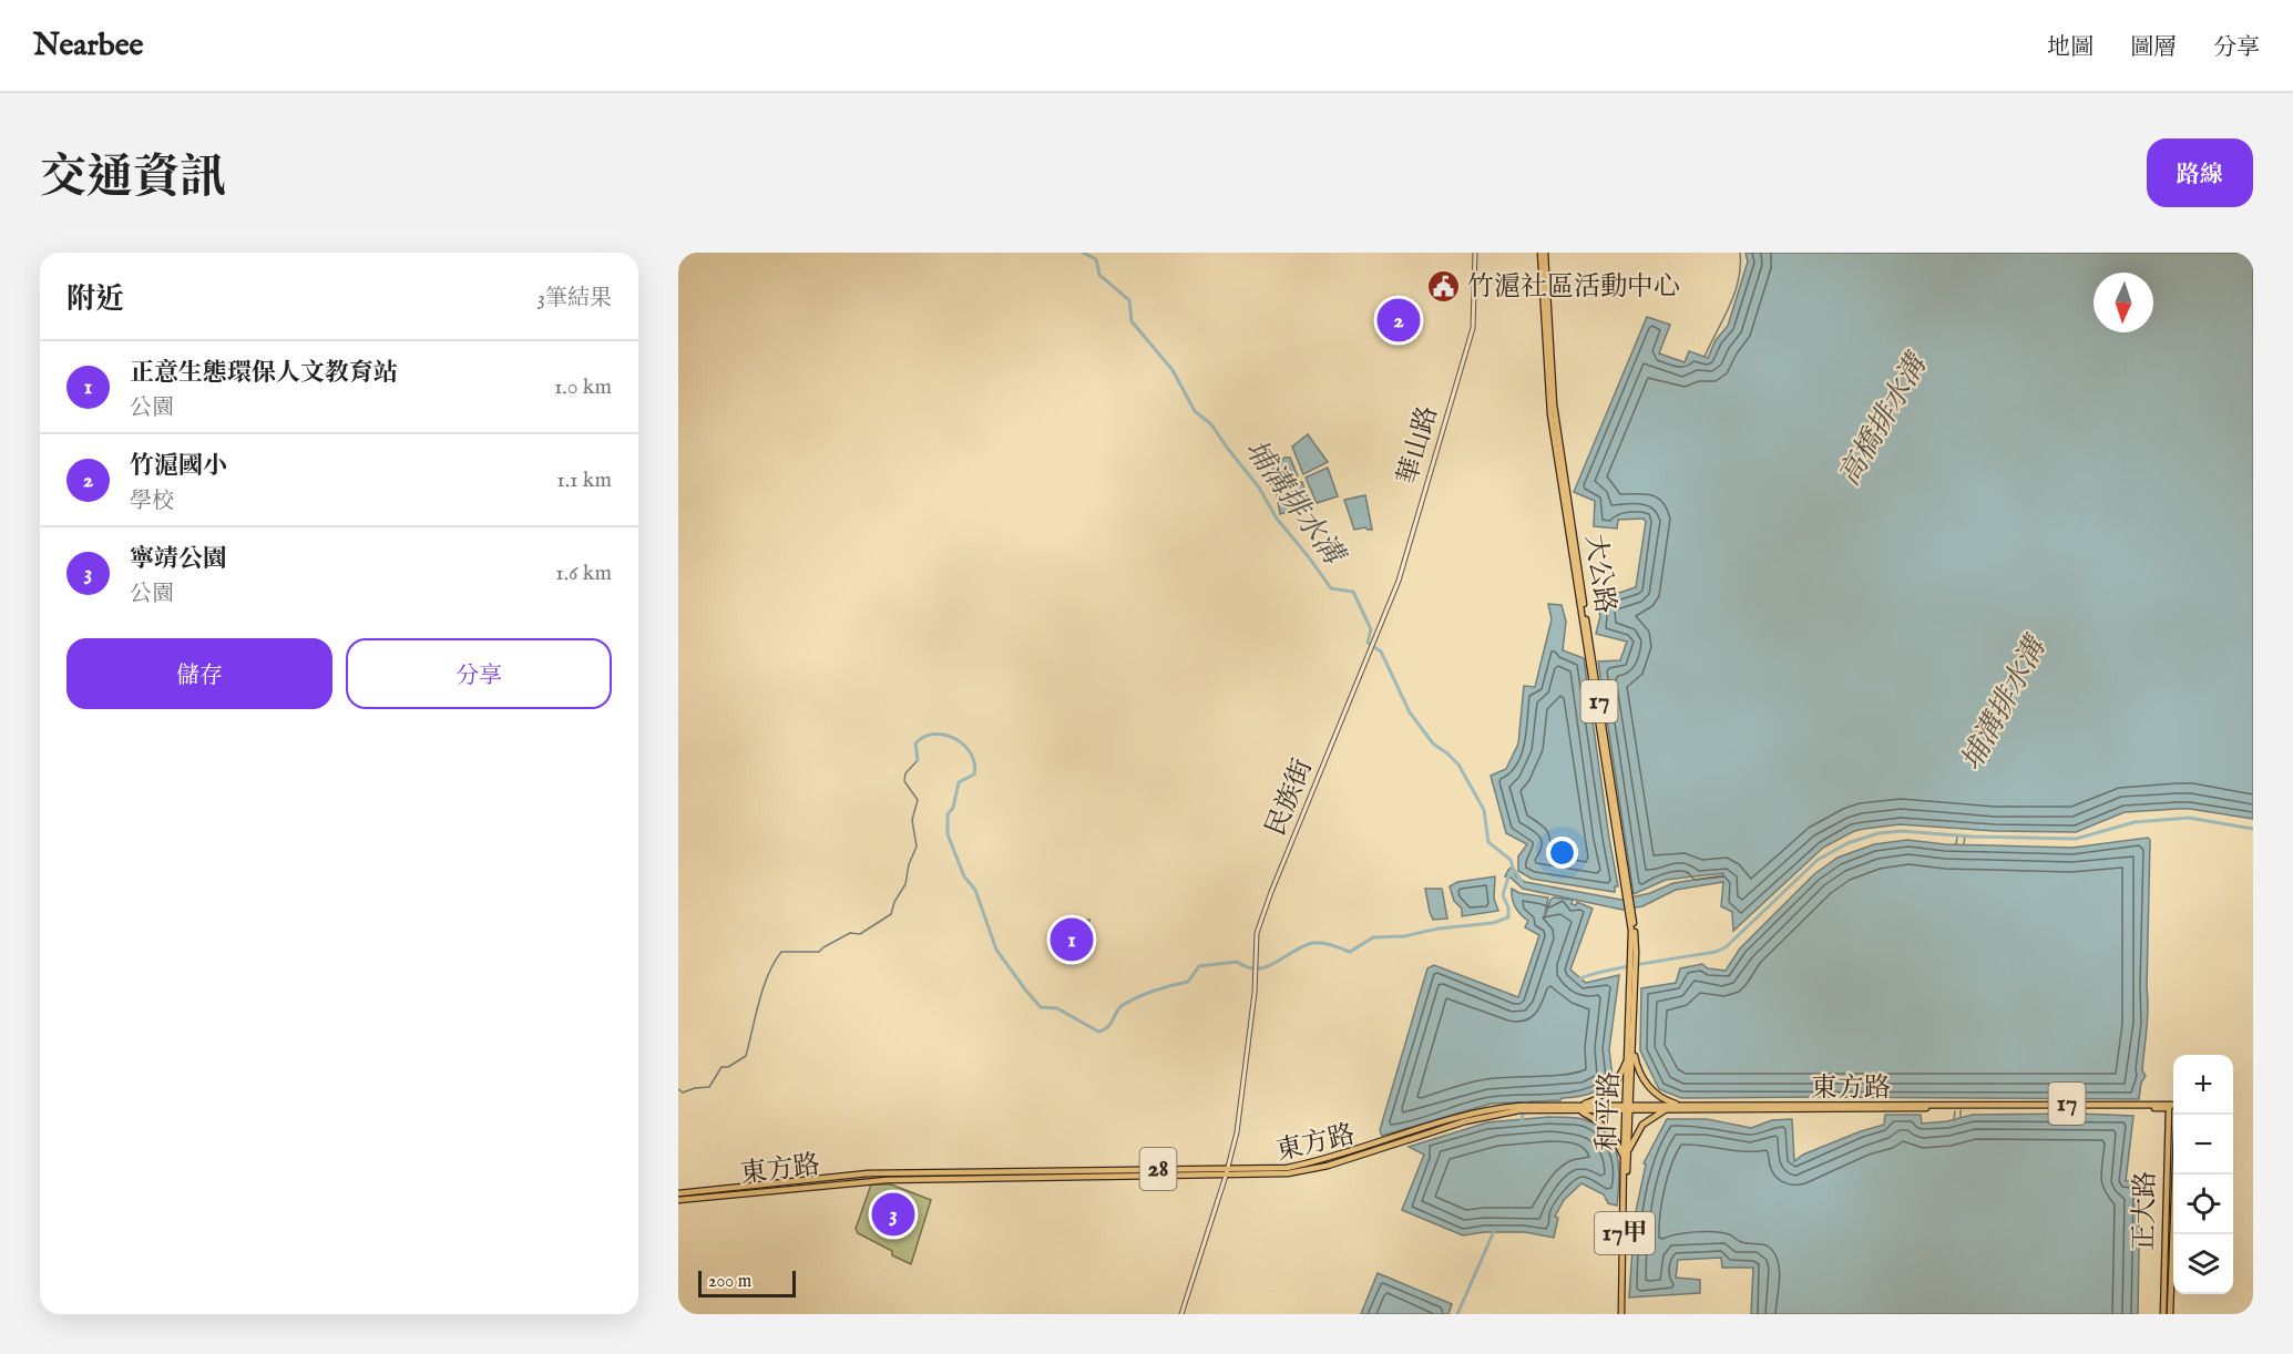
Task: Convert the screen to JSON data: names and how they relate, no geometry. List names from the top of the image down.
{
  "streets": {
    "main road": [
      "大公路",
      "17",
      "東方路",
      "和平路",
      "28",
      "正大路",
      "17甲"
    ],
    "street": ["華山路", "民族街"]
  },
  "crossings": [
    ["華山路", "民族街"],
    ["大公路", "和平路"],
    ["17", "東方路"],
    ["17", "正大路"],
    ["民族街", "東方路"],
    ["東方路", "和平路"],
    ["東方路", "正大路"]
  ],
  "water": ["高橋排水溝", "埔溝排水溝"],
  "places": {
    "public building": ["竹滬社區活動中心"]
  },
  "scale_bar": "200 m",
  "north": "bottom",
  "page": {
    "header": "Nearbee",
    "nav": ["地圖", "圖層", "分享"],
    "title": "交通資訊",
    "buttons": [
      "路線",
      ["儲存", "分享"]
    ],
    "heading": ["附近", "3筆結果"],
    "pins": ["2", "1", "3"],
    "list": [
      {
        "mark": "1",
        "name": "正意生態環保人文教育站",
        "note": "公園",
        "value": "1.0 km"
      },
      {
        "mark": "2",
        "name": "竹滬國小",
        "note": "學校",
        "value": "1.1 km"
      },
      {
        "mark": "3",
        "name": "寧靖公園",
        "note": "公園",
        "value": "1.6 km"
      }
    ],
    "map_buttons": ["+", "−"],
    "scale": "200 m"
  }
}
